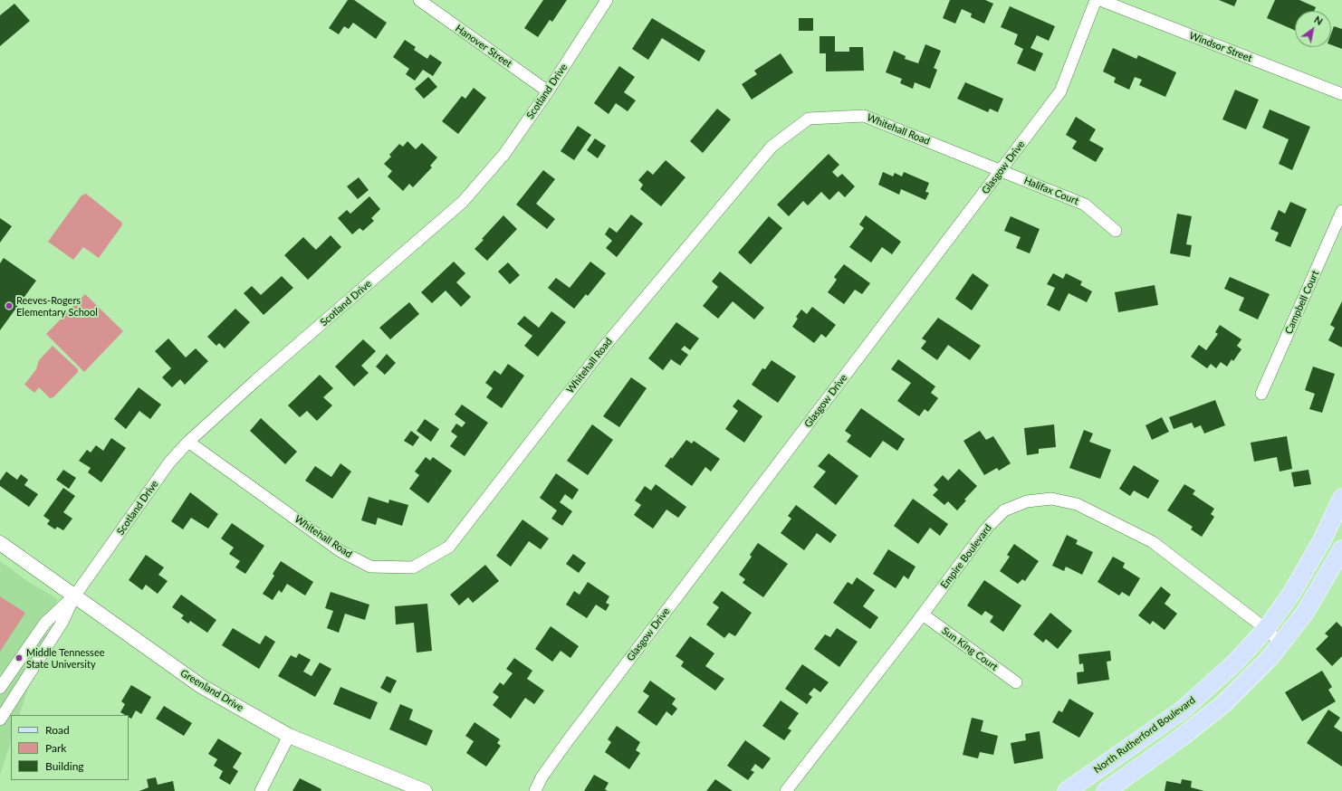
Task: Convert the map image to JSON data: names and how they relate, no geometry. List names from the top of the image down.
{
  "streets": {
    "main road": ["North Rutherford Boulevard"],
    "street": [
      "Hanover Street",
      "Windsor Street",
      "Scotland Drive",
      "Whitehall Road",
      "Glasgow Drive",
      "Halifax Court",
      "Campbell Court",
      "Empire Boulevard",
      "Sun King Court",
      "Greenland Drive"
    ]
  },
  "crossings": [
    ["Hanover Street", "Scotland Drive"],
    ["Scotland Drive", "Whitehall Road"],
    ["Scotland Drive", "Greenland Drive"],
    ["Whitehall Road", "Glasgow Drive"],
    ["Whitehall Road", "Halifax Court"],
    ["Glasgow Drive", "Halifax Court"],
    ["Empire Boulevard", "Sun King Court"],
    ["Empire Boulevard", "North Rutherford Boulevard"]
  ],
  "places": ["Reeves-Rogers Elementary School", "Middle Tennessee State University"],
  "legend": ["Road", "Park", "Building"],
  "north": "top right"
}
